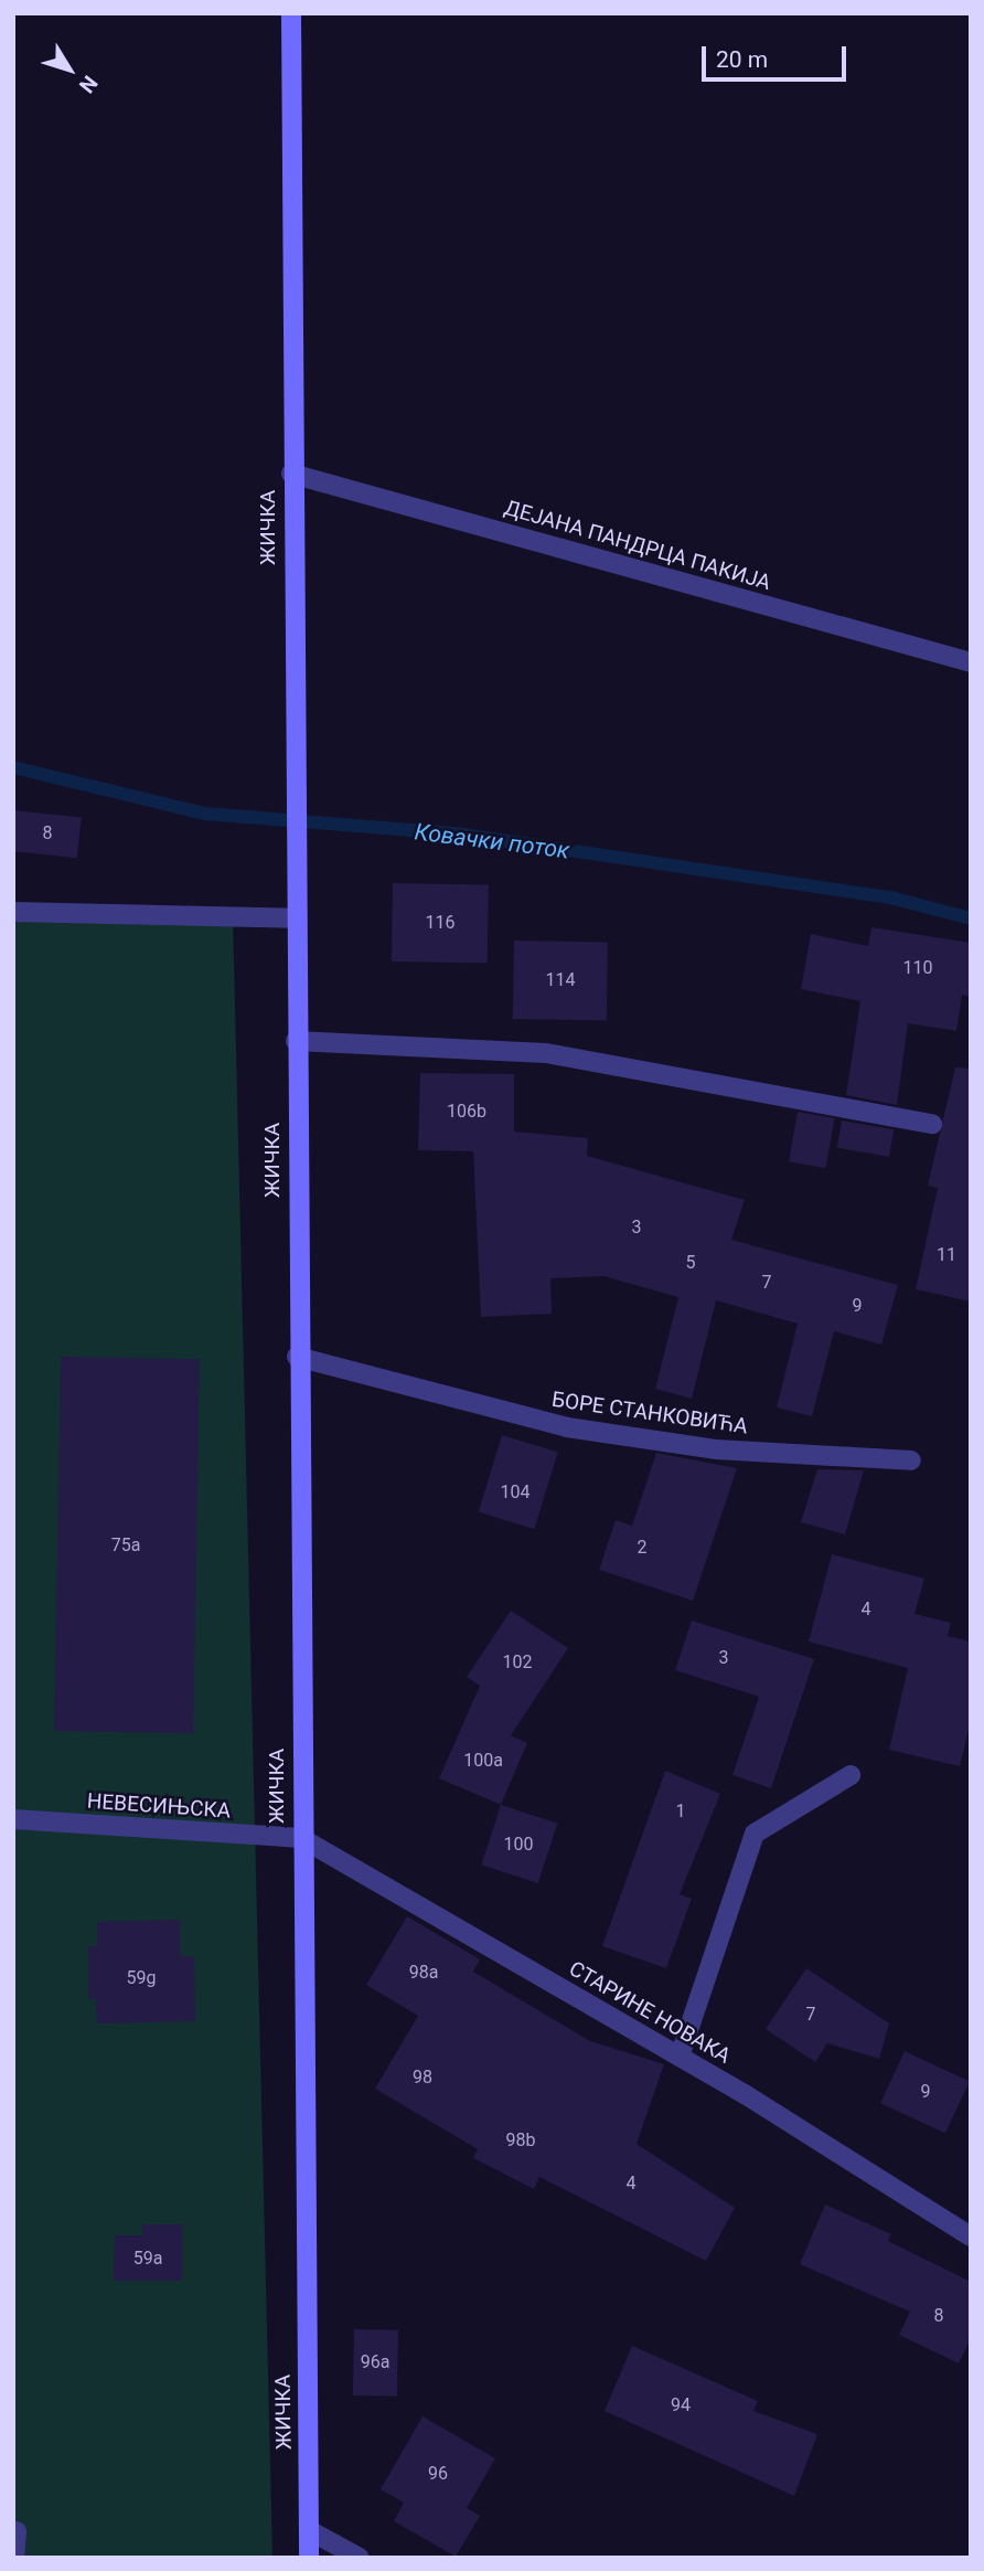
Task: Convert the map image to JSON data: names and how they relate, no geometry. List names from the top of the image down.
{
  "streets": {
    "main road": ["ЖИЧКА"],
    "street": [
      "ДЕЈАНА ПАНДРЦА ПАКИЈА",
      "БОРЕ СТАНКОВИЋА",
      "НЕВЕСИЊСКА",
      "СТАРИНЕ НОВАКА"
    ]
  },
  "crossings": [
    ["ЖИЧКА", "ДЕЈАНА ПАНДРЦА ПАКИЈА"],
    ["ЖИЧКА", "БОРЕ СТАНКОВИЋА"],
    ["ЖИЧКА", "НЕВЕСИЊСКА"],
    ["ЖИЧКА", "СТАРИНЕ НОВАКА"],
    ["НЕВЕСИЊСКА", "СТАРИНЕ НОВАКА"]
  ],
  "water": ["Ковачки поток"],
  "house_numbers": [
    "8",
    "116",
    "110",
    "114",
    "106b",
    "3",
    "11",
    "5",
    "7",
    "9",
    "104",
    "75a",
    "2",
    "4",
    "3",
    "102",
    "100a",
    "1",
    "100",
    "98a",
    "59g",
    "7",
    "98",
    "9",
    "98b",
    "4",
    "59a",
    "8",
    "96a",
    "94",
    "96"
  ],
  "scale_bar": "20 m",
  "north": "bottom right"
}
